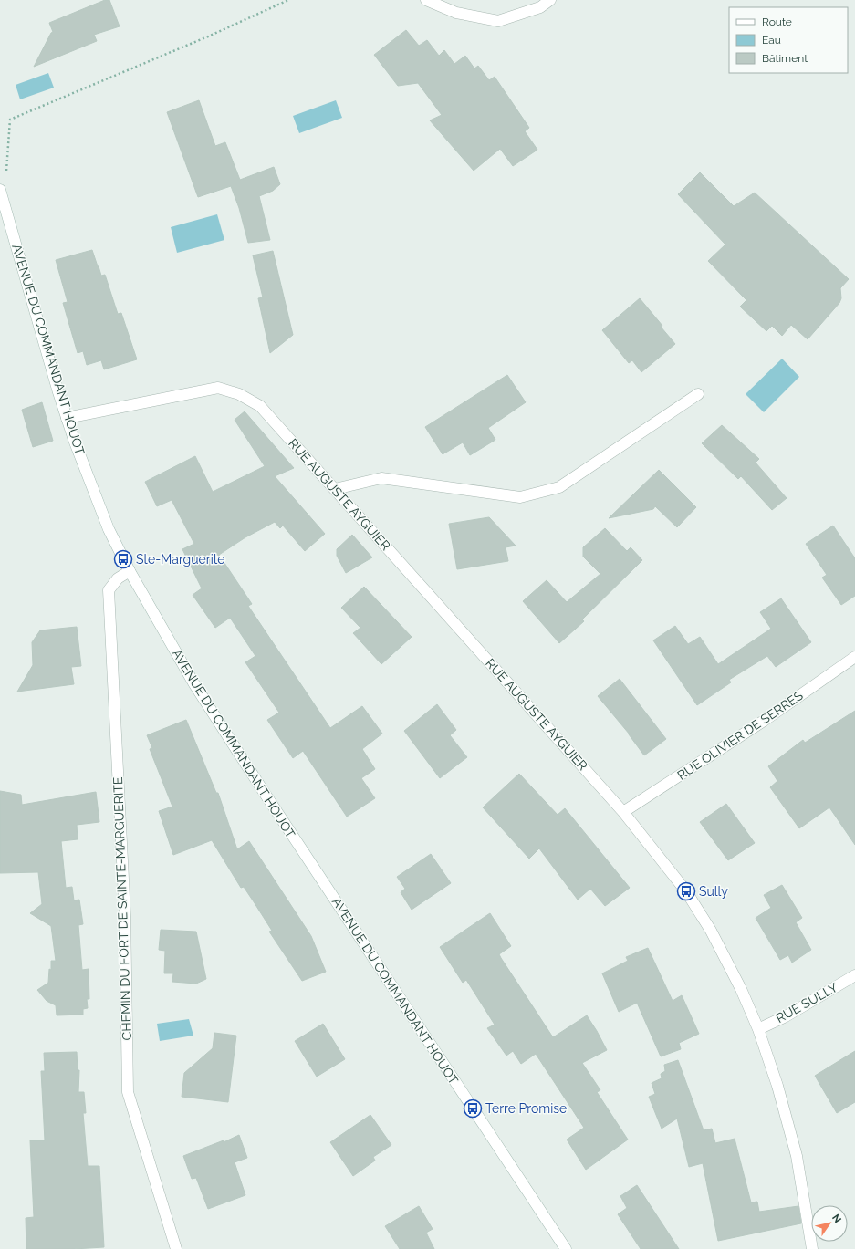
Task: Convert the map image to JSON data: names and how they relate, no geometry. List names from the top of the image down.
{
  "streets": {
    "street": [
      "AVENUE DU COMMANDANT HOUOT",
      "RUE AUGUSTE AYGUIER",
      "RUE OLIVIER DE SERRES",
      "CHEMIN DU FORT DE SAINTE-MARGUERITE",
      "RUE SULLY"
    ]
  },
  "crossings": [
    ["AVENUE DU COMMANDANT HOUOT", "RUE AUGUSTE AYGUIER"],
    ["AVENUE DU COMMANDANT HOUOT", "CHEMIN DU FORT DE SAINTE-MARGUERITE"],
    ["RUE AUGUSTE AYGUIER", "RUE OLIVIER DE SERRES"],
    ["RUE AUGUSTE AYGUIER", "RUE SULLY"]
  ],
  "places": {
    "bus stop": ["Ste-Marguerite", "Sully", "Terre Promise"]
  },
  "legend": ["Route", "Eau", "Bâtiment"],
  "north": "top right"
}
